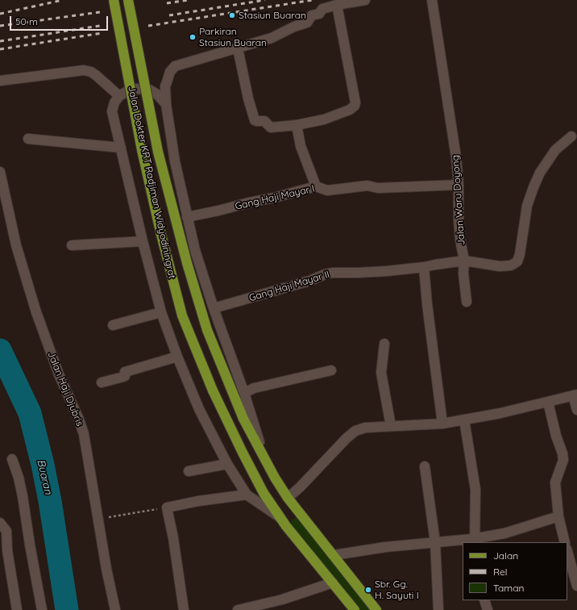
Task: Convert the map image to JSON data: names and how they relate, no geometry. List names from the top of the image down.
{
  "streets": {
    "main road": ["Jalan Dokter KRT Radjiman Widyodiningrat"],
    "street": [
      "Gang Haji Mayar I",
      "Jalan Waru Doyong",
      "Gang Haji Mayar II",
      "Jalan Haji Djubris"
    ]
  },
  "crossings": [
    ["Jalan Dokter KRT Radjiman Widyodiningrat", "Gang Haji Mayar I"],
    ["Jalan Dokter KRT Radjiman Widyodiningrat", "Gang Haji Mayar II"],
    ["Gang Haji Mayar I", "Jalan Waru Doyong"]
  ],
  "water": ["Buaran"],
  "places": ["Stasiun Buaran", "Parkiran Stasiun Buaran", "Sbr. Gg. H. Sayuti I"],
  "legend": ["Jalan", "Rel", "Taman"],
  "scale_bar": "50 m"
}
